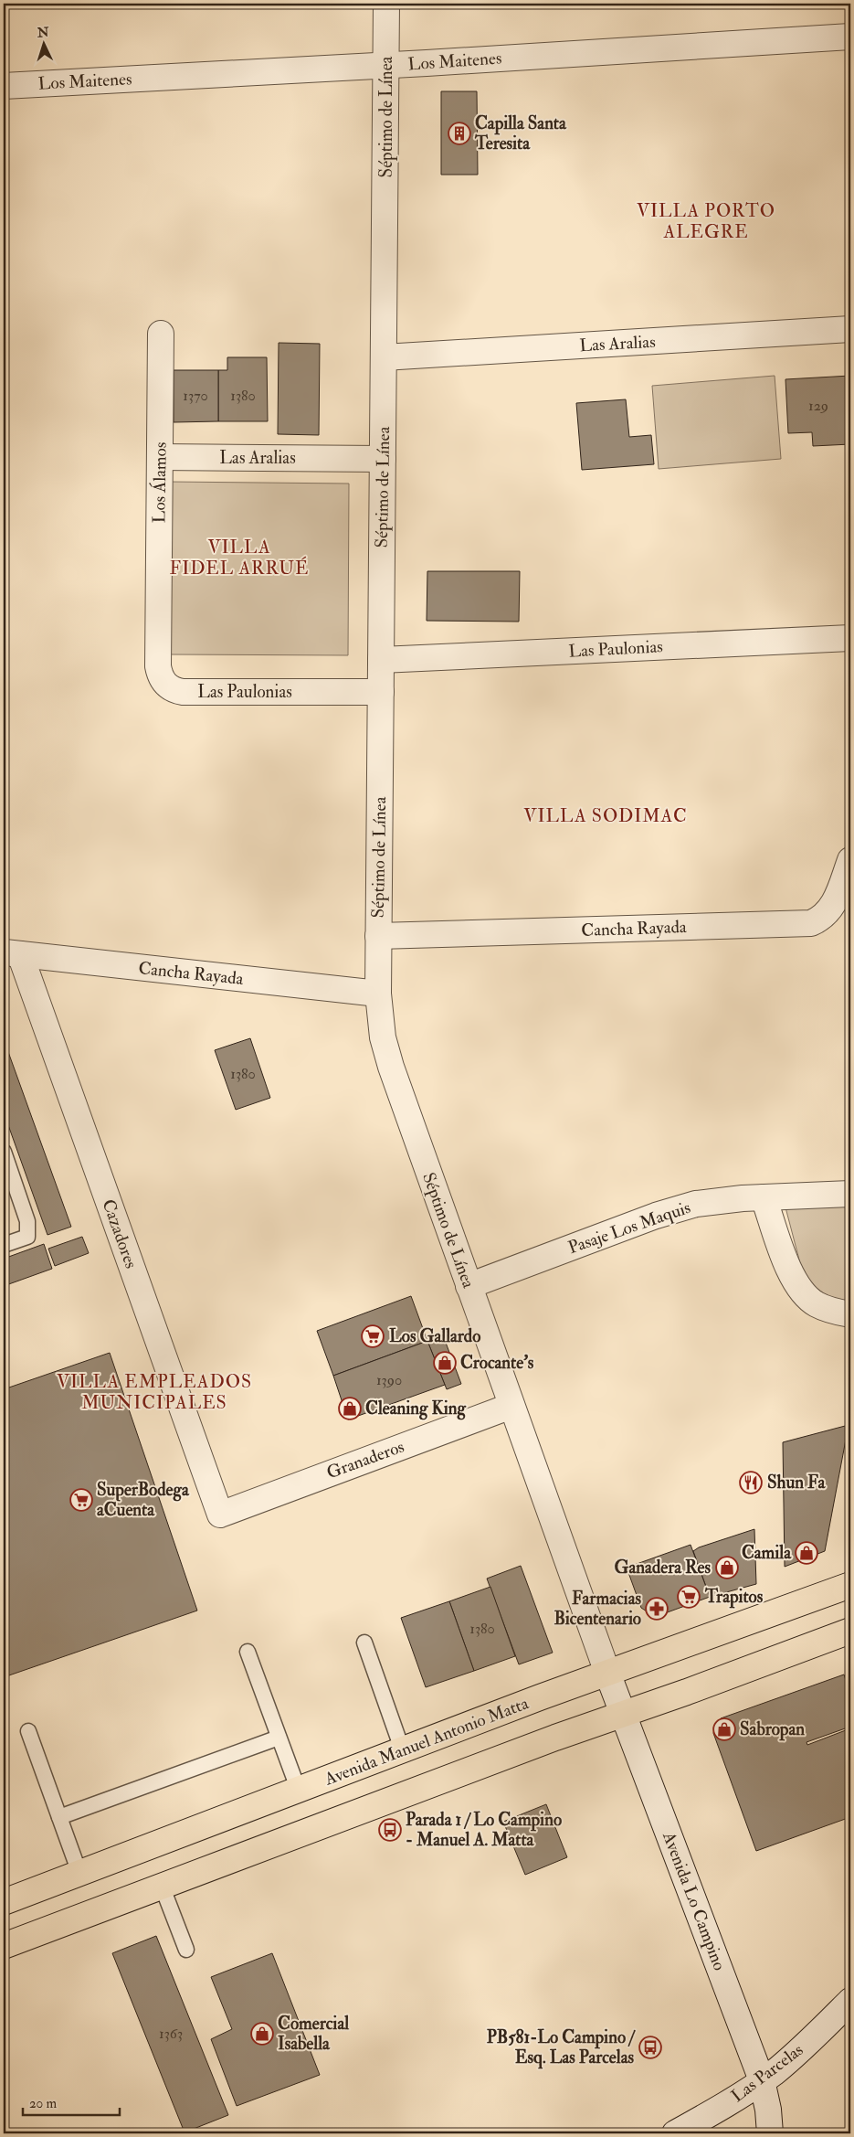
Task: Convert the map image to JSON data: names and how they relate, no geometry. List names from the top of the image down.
{
  "streets": {
    "main road": ["Avenida Manuel Antonio Matta"],
    "street": [
      "Los Maitenes",
      "Séptimo de Línea",
      "Las Aralias",
      "Los Álamos",
      "Las Paulonias",
      "Cancha Rayada",
      "Pasaje Los Maquis",
      "Cazadores",
      "Granaderos",
      "Avenida Lo Campino",
      "Las Parcelas"
    ]
  },
  "crossings": [
    ["Los Maitenes", "Séptimo de Línea"],
    ["Séptimo de Línea", "Las Aralias"],
    ["Séptimo de Línea", "Las Paulonias"],
    ["Séptimo de Línea", "Cancha Rayada"],
    ["Séptimo de Línea", "Pasaje Los Maquis"],
    ["Séptimo de Línea", "Granaderos"],
    ["Séptimo de Línea", "Avenida Manuel Antonio Matta"],
    ["Séptimo de Línea", "Avenida Lo Campino"],
    ["Las Aralias", "Los Álamos"],
    ["Los Álamos", "Las Paulonias"],
    ["Cancha Rayada", "Cazadores"],
    ["Cazadores", "Granaderos"],
    ["Avenida Manuel Antonio Matta", "Avenida Lo Campino"],
    ["Avenida Lo Campino", "Las Parcelas"]
  ],
  "districts": [
    "VILLA PORTO ALEGRE",
    "VILLA FIDEL ARRUÉ",
    "VILLA SODIMAC",
    "VILLA EMPLEADOS MUNICIPALES"
  ],
  "places": {
    "building": ["Capilla Santa Teresita"],
    "supermarket": ["Los Gallardo", "SuperBodega aCuenta", "Trapitos"],
    "shop": [
      "Crocante's",
      "Cleaning King",
      "Camila",
      "Ganadera Res",
      "Sabropan",
      "Comercial Isabella"
    ],
    "restaurant": ["Shun Fa"],
    "pharmacy": ["Farmacias Bicentenario"],
    "bus stop": ["Parada 1 / Lo Campino - Manuel A. Matta", "PB581-Lo Campino / Esq. Las Parcelas"]
  },
  "house_numbers": [
    "1370",
    "1380",
    "129",
    "1380",
    "1390",
    "1380",
    "1363"
  ],
  "scale_bar": "20 m",
  "north": "top"
}
